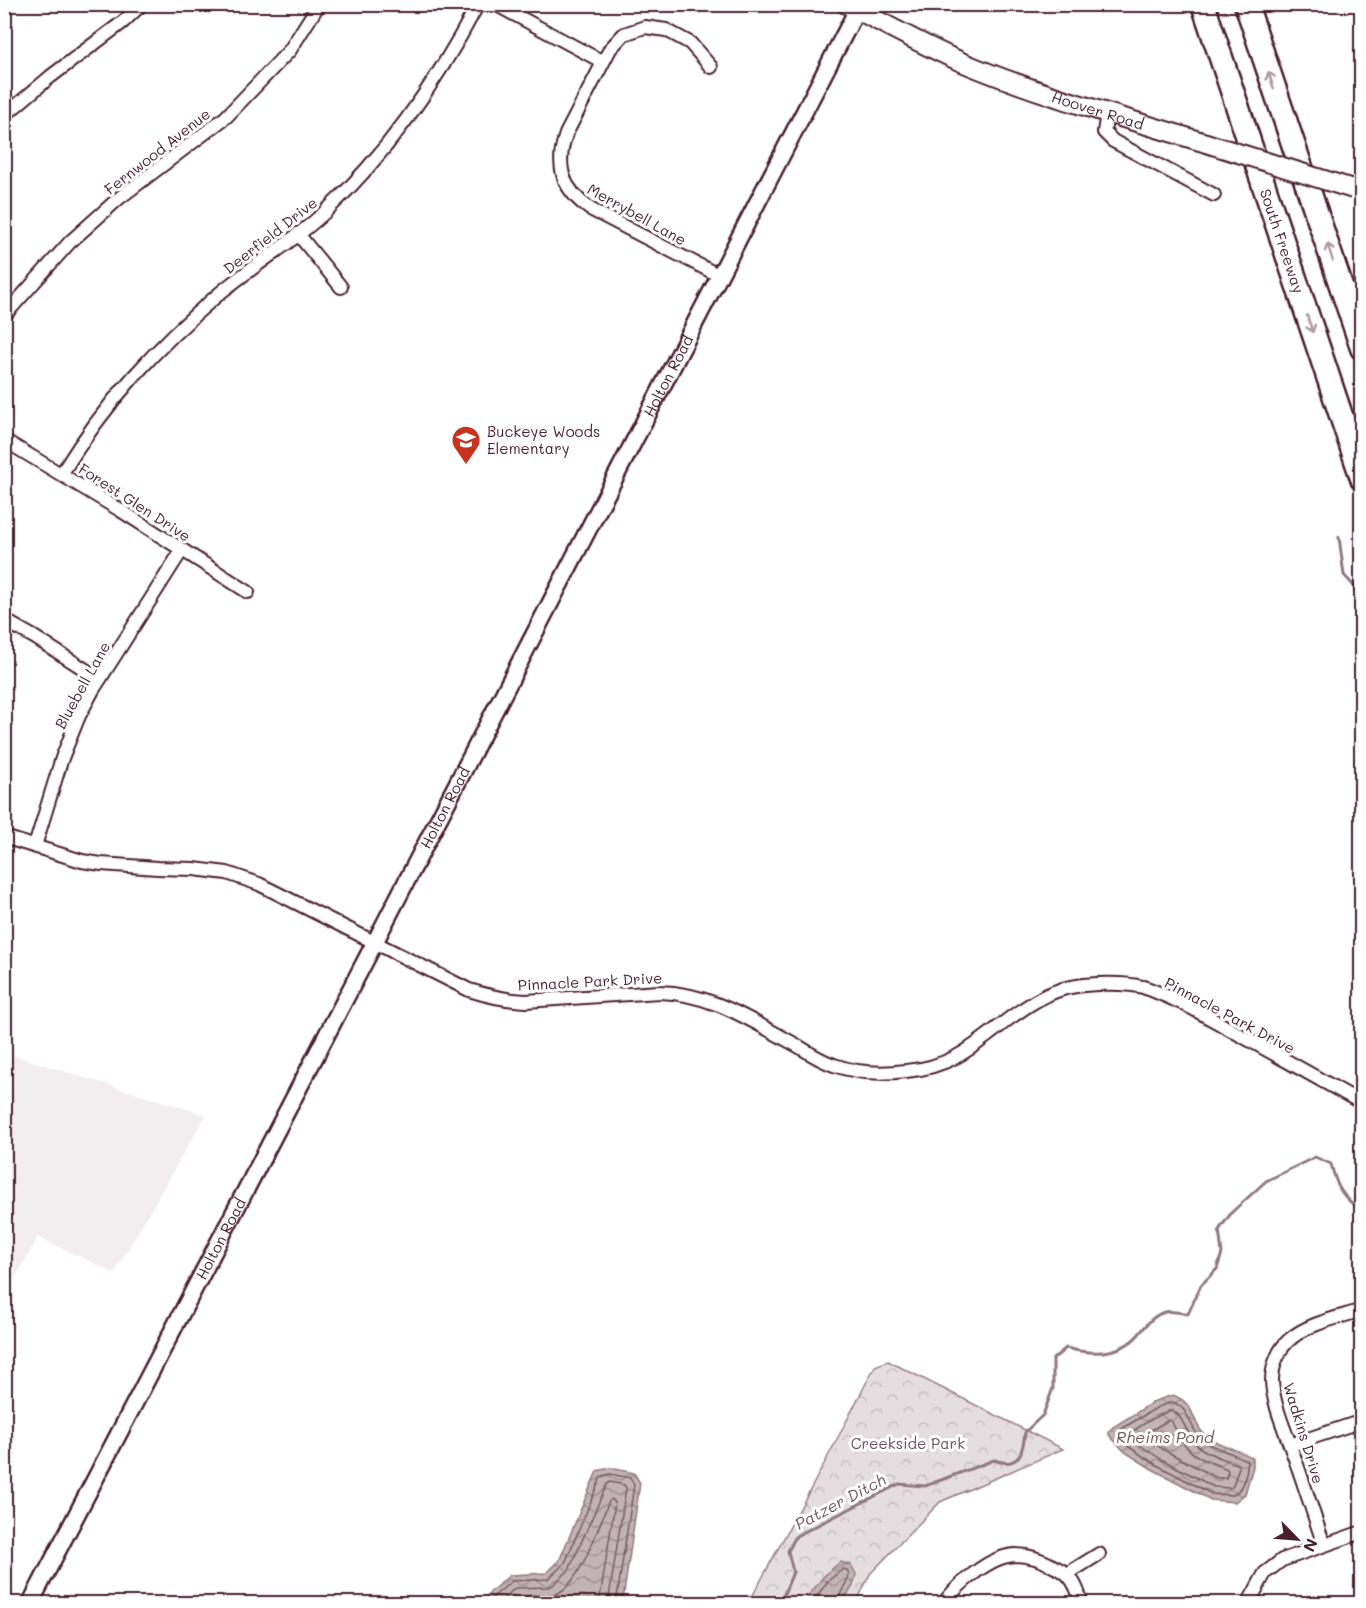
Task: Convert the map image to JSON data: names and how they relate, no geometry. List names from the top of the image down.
{
  "streets": {
    "highway": ["South Freeway"],
    "main road": ["Hoover Road"],
    "street": [
      "Fernwood Avenue",
      "Merrybell Lane",
      "Deerfield Drive",
      "Holton Road",
      "Forest Glen Drive",
      "Bluebell Lane",
      "Pinnacle Park Drive",
      "Wadkins Drive"
    ]
  },
  "crossings": [
    ["Hoover Road", "Holton Road"],
    ["Merrybell Lane", "Holton Road"],
    ["Deerfield Drive", "Forest Glen Drive"],
    ["Holton Road", "Pinnacle Park Drive"],
    ["Forest Glen Drive", "Bluebell Lane"],
    ["Bluebell Lane", "Pinnacle Park Drive"]
  ],
  "water": ["Rheims Pond", "Patzer Ditch"],
  "parks": ["Creekside Park"],
  "places": {
    "school or university": ["Buckeye Woods Elementary"]
  },
  "north": "bottom right"
}
